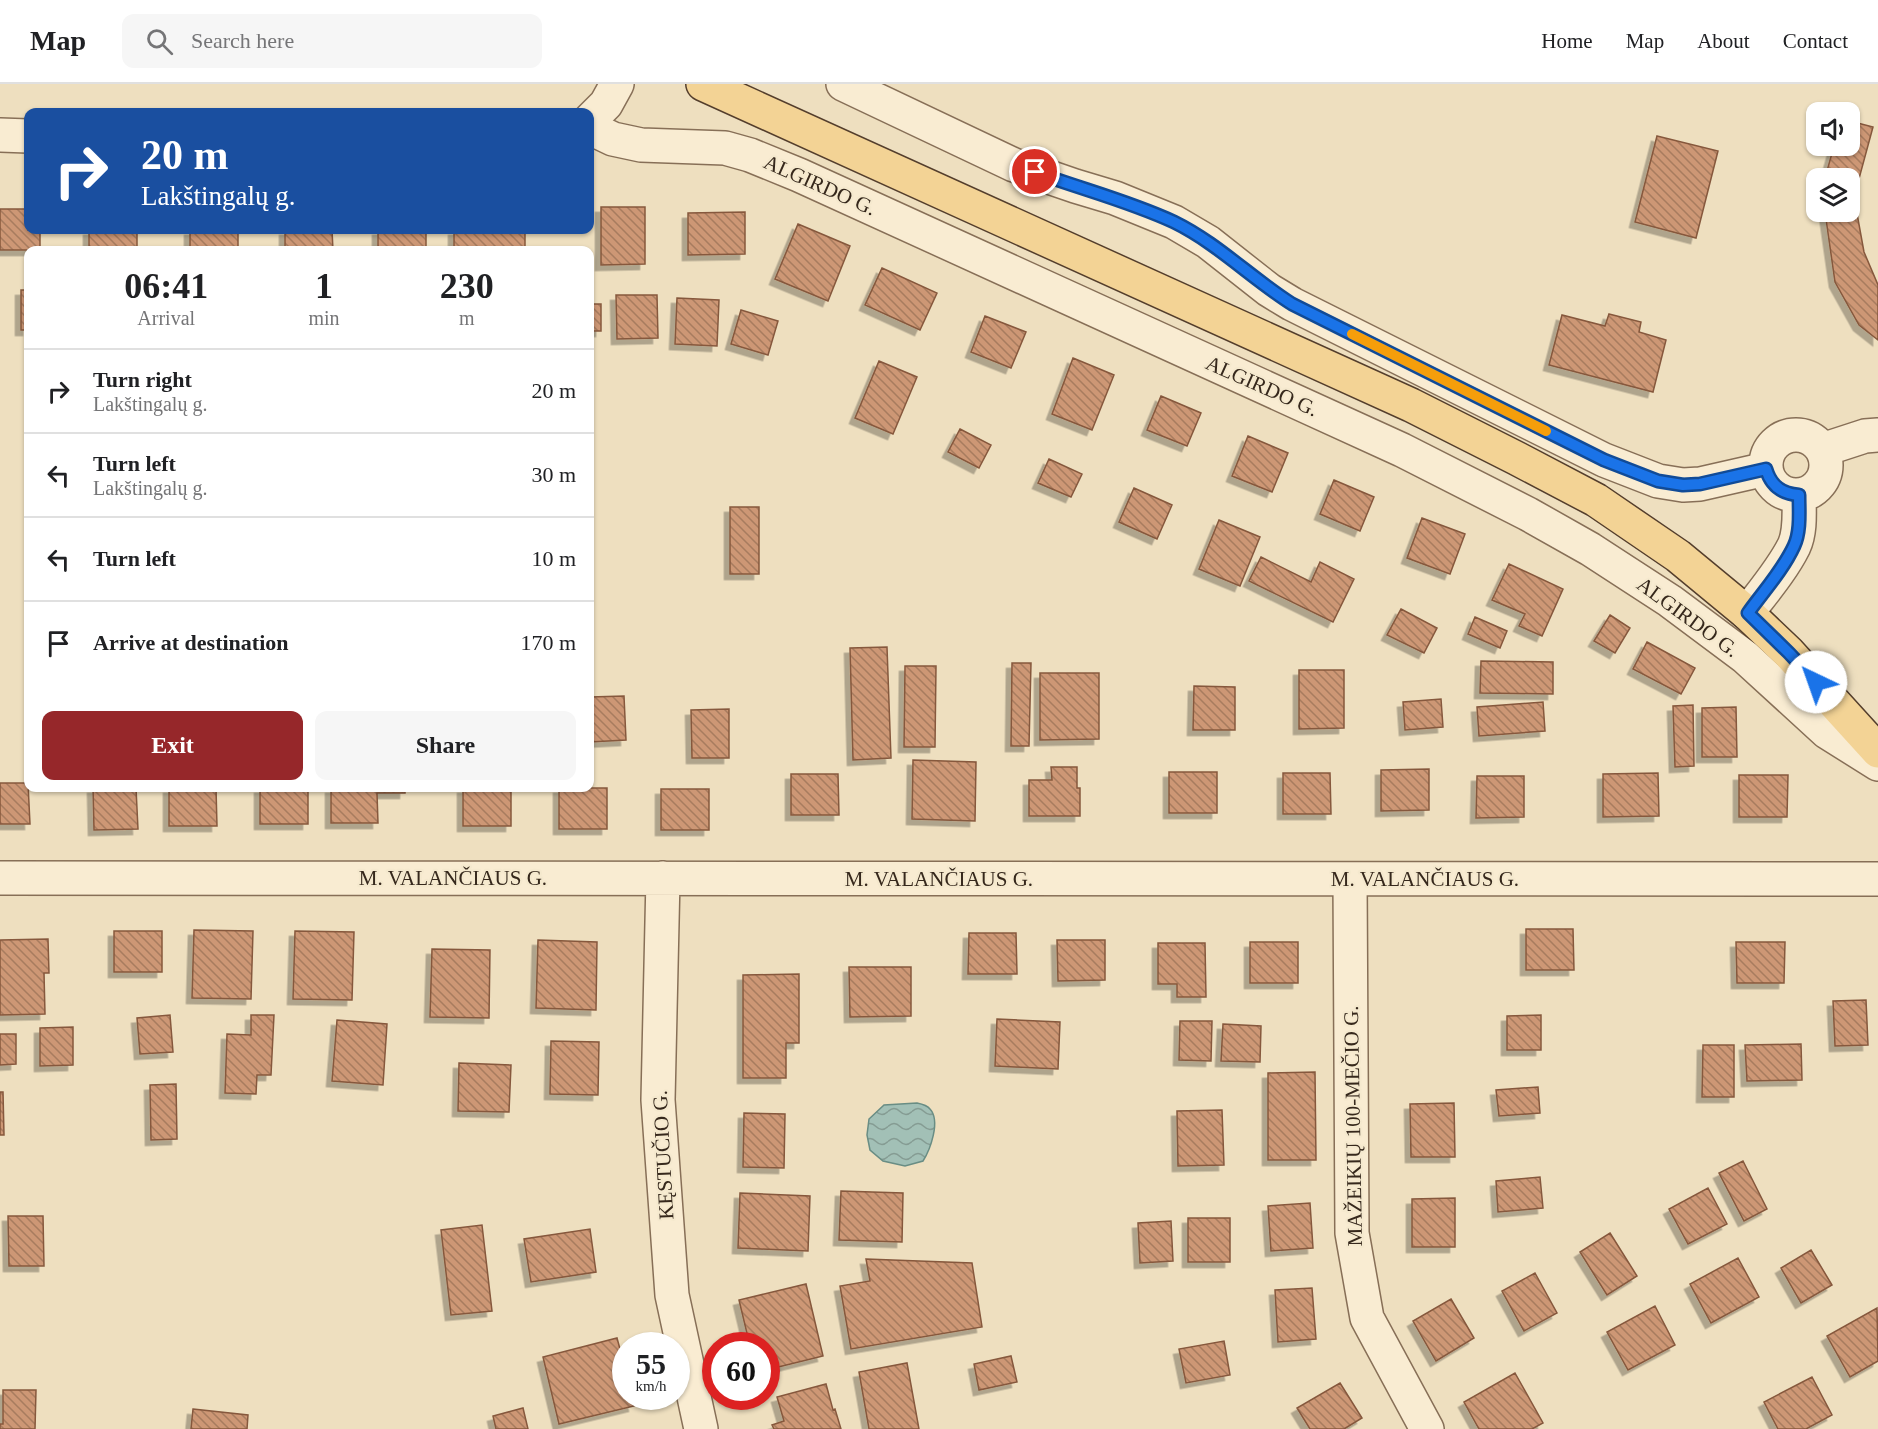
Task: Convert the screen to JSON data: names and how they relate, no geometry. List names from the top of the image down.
{
  "streets": {
    "main road": ["ALGIRDO G."],
    "street": ["M. VALANČIAUS G.", "MAŽEIKIŲ 100-MEČIO G.", "KĘSTUČIO G."]
  },
  "crossings": [
    ["M. VALANČIAUS G.", "MAŽEIKIŲ 100-MEČIO G."],
    ["M. VALANČIAUS G.", "KĘSTUČIO G."]
  ],
  "page": {
    "header": "Map",
    "search": "Search here",
    "nav": [
      "Home",
      "Map",
      "About",
      "Contact"
    ],
    "turn": ["20 m", "Lakštingalų g."],
    "eta": [
      "06:41",
      "Arrival",
      "1",
      "min",
      "230",
      "m"
    ],
    "list": [
      {
        "name": "Turn right",
        "note": "Lakštingalų g.",
        "value": "20 m"
      },
      {
        "name": "Turn left",
        "note": "Lakštingalų g.",
        "value": "30 m"
      },
      {
        "name": "Turn left",
        "value": "10 m"
      },
      {
        "name": "Arrive at destination",
        "value": "170 m"
      }
    ],
    "buttons": ["Exit", "Share"],
    "speed": "55 km/h",
    "limit": "60"
  }
}
